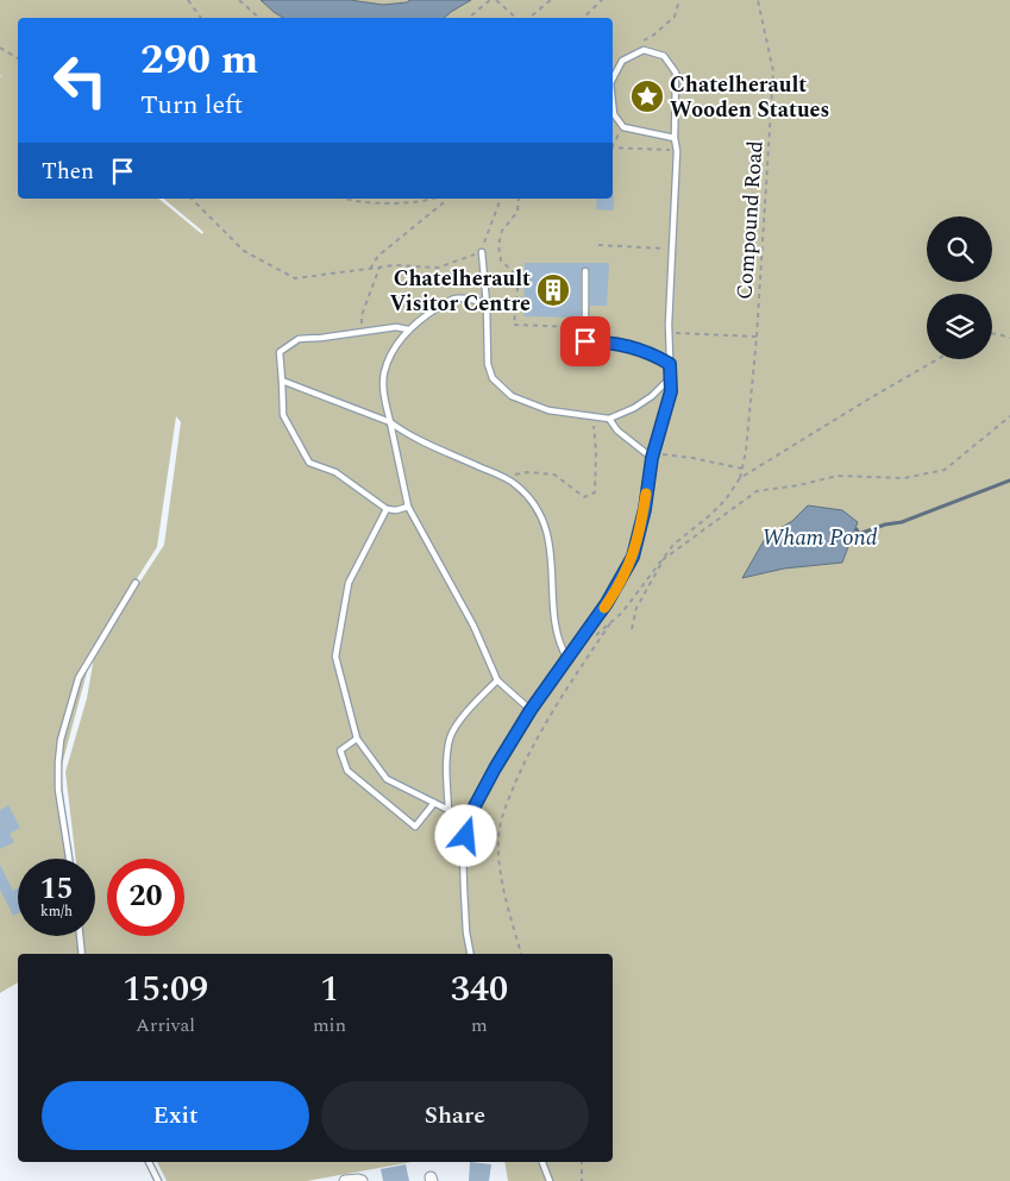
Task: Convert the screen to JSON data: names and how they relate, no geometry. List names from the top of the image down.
{
  "streets": {
    "path": ["Compound Road"]
  },
  "water": ["Wham Pond"],
  "places": {
    "place": ["Chatelherault Wooden Statues"],
    "building": ["Chatelherault Visitor Centre"]
  },
  "page": {
    "turn": ["290 m", "Turn left"],
    "then": "Then",
    "speed": "15 km/h",
    "limit": "20",
    "eta": [
      "15:09",
      "Arrival",
      "1",
      "min",
      "340",
      "m"
    ],
    "buttons": ["Exit", "Share"]
  }
}
